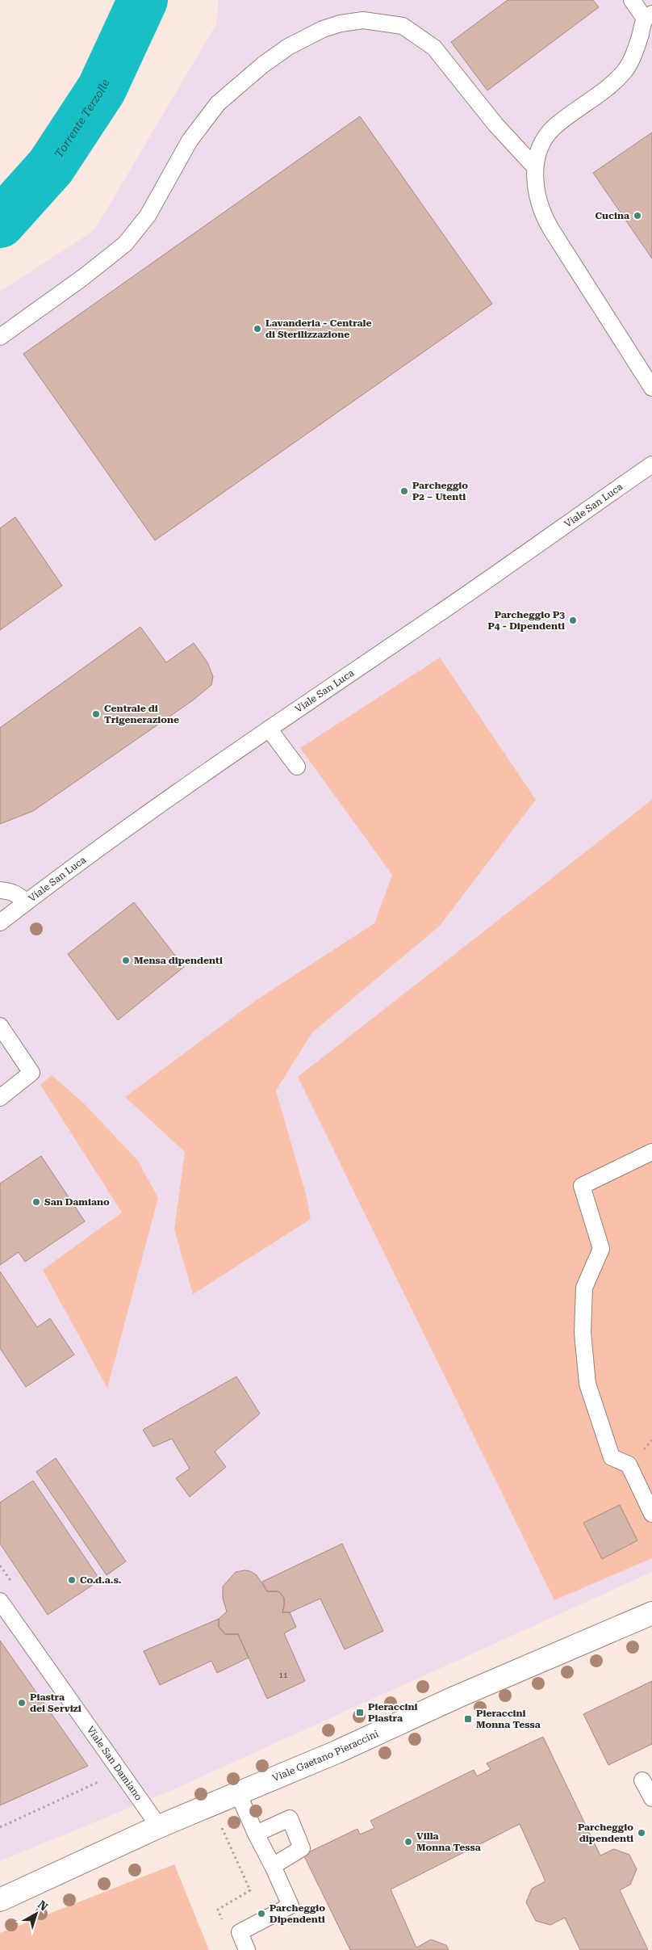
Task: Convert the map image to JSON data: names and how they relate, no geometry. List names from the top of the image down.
{
  "streets": {
    "main road": ["Viale Gaetano Pieraccini"],
    "lane": ["Viale San Luca", "Viale San Damiano"]
  },
  "crossings": [
    ["Viale Gaetano Pieraccini", "Viale San Damiano"]
  ],
  "water": ["Torrente Terzolle"],
  "places": {
    "other": [
      "Cucina",
      "Lavanderia - Centrale di Sterilizzazione",
      "Parcheggio P2 – Utenti",
      "Parcheggio P3 P4 - Dipendenti",
      "Centrale di Trigenerazione",
      "Mensa dipendenti",
      "San Damiano",
      "Co.d.a.s.",
      "Piastra dei Servizi",
      "Parcheggio dipendenti",
      "Villa Monna Tessa",
      "Parcheggio Dipendenti"
    ],
    "transit": ["Pieraccini Piastra", "Pieraccini Monna Tessa"]
  },
  "house_numbers": ["11"],
  "north": "top right"
}
